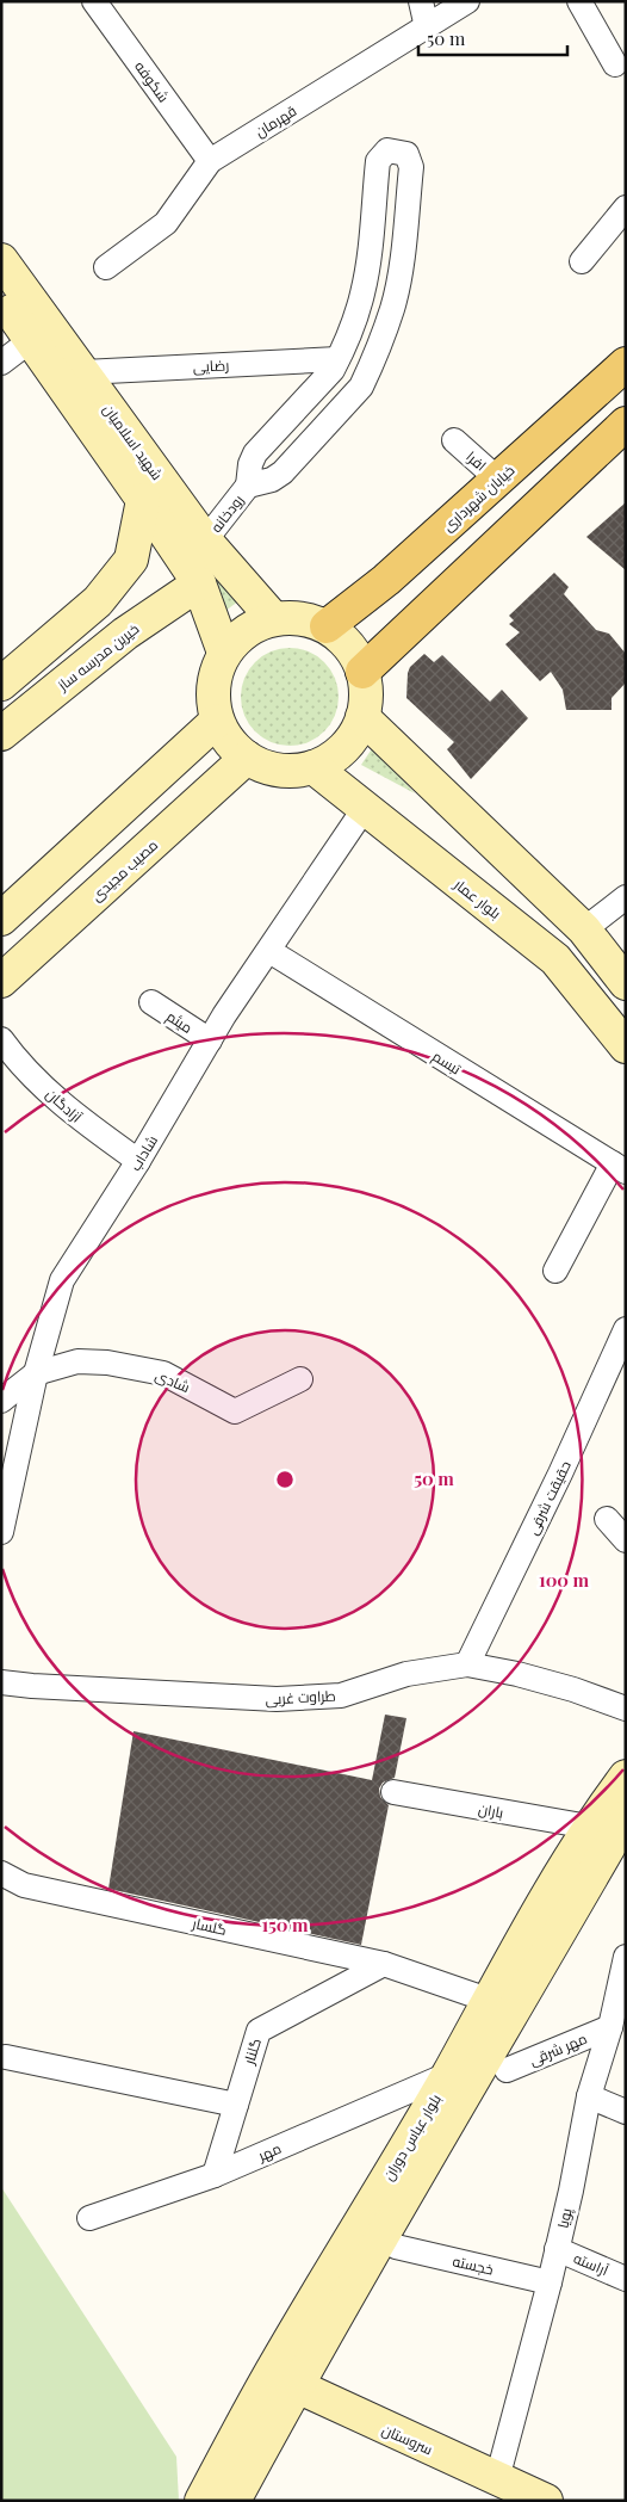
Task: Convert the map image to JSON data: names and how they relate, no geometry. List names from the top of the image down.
{
  "streets": {
    "main road": [
      "شهید اسلامیان",
      "خیابان شهرداری",
      "خیرین مدرسه ساز",
      "مصیب مجیدی",
      "بلوار عمار",
      "بلوار عباس دوران",
      "سروستان"
    ],
    "street": [
      "شکوفه",
      "قهرمان",
      "رضایی",
      "افرا",
      "رودخانه",
      "میثم",
      "تبسم",
      "آزادگان",
      "شاداب",
      "شادی",
      "حقیقت شرفی",
      "طراوت غربی",
      "باران",
      "گلسار",
      "مهر شرقی",
      "گلنار",
      "مهر",
      "پویا",
      "آراسته",
      "خجسته"
    ]
  },
  "crossings": [
    ["شکوفه", "قهرمان"],
    ["رضایی", "شهید اسلامیان"],
    ["شهید اسلامیان", "خیابان شهرداری"],
    ["شهید اسلامیان", "رودخانه"],
    ["شهید اسلامیان", "خیرین مدرسه ساز"],
    ["شهید اسلامیان", "مصیب مجیدی"],
    ["شهید اسلامیان", "بلوار عمار"],
    ["افرا", "خیابان شهرداری"],
    ["خیابان شهرداری", "مصیب مجیدی"],
    ["خیابان شهرداری", "بلوار عمار"],
    ["مصیب مجیدی", "بلوار عمار"],
    ["بلوار عمار", "شاداب"],
    ["میثم", "شاداب"],
    ["تبسم", "شاداب"],
    ["آزادگان", "شاداب"],
    ["شاداب", "شادی"],
    ["حقیقت شرفی", "طراوت غربی"],
    ["باران", "بلوار عباس دوران"],
    ["گلسار", "گلنار"],
    ["گلسار", "بلوار عباس دوران"],
    ["مهر شرقی", "پویا"],
    ["گلنار", "مهر"],
    ["بلوار عباس دوران", "مهر"],
    ["بلوار عباس دوران", "سروستان"],
    ["پویا", "آراسته"],
    ["پویا", "خجسته"],
    ["پویا", "سروستان"]
  ],
  "scale_bar": "50 m",
  "rings": ["50 m", "100 m", "150 m"]
}
